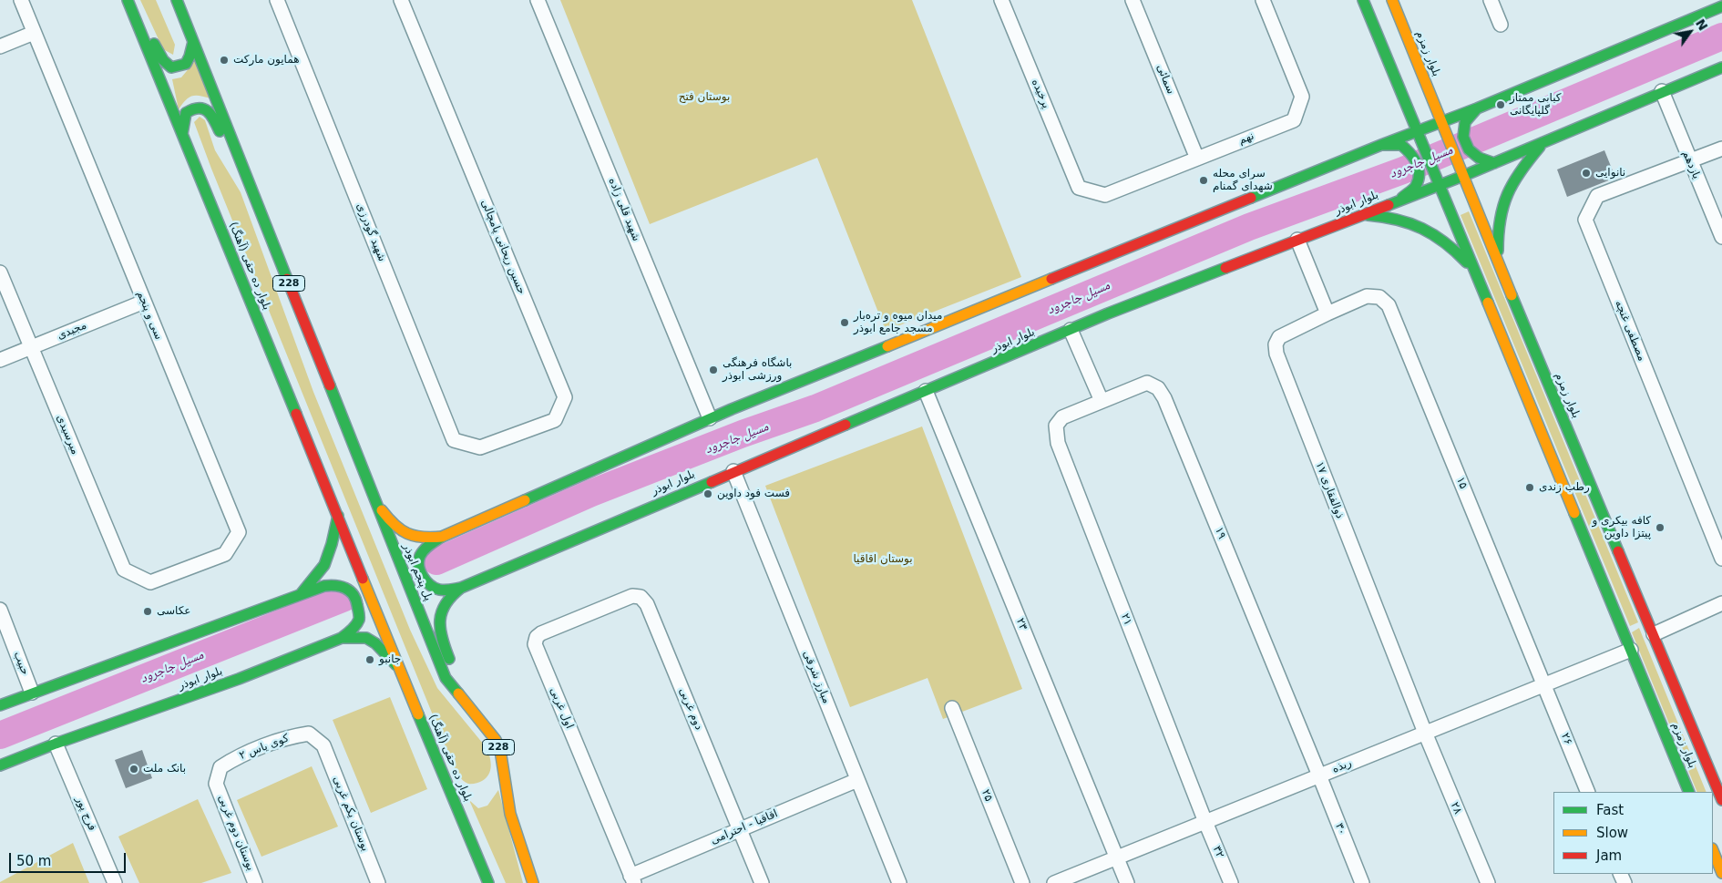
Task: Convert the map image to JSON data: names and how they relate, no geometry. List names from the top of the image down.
{
  "streets": {
    "main road": [
      "بلوار زمزم",
      "بلوار ابوذر",
      "بلوار ده حقی (آهنگ)",
      "228",
      "پل پنجم ابوذر"
    ],
    "street": [
      "سمائی",
      "پرخیده",
      "نهم",
      "یازدهم",
      "شهید قلی زاده",
      "شهید گودرزی",
      "حسین ریحانی پامچالی",
      "سی و پنجم",
      "مجیدی",
      "مصطفی غنچه",
      "میرسیدی",
      "۱۵",
      "ذوالفقاری ۱۷",
      "۱۹",
      "۲۱",
      "۲۳",
      "حبیب",
      "مبارز شرقی",
      "اول غربی",
      "دوم غربی",
      "۲۶",
      "کوی یاس ۲",
      "ربذه",
      "۲۵",
      "۲۸",
      "فرج پور",
      "بوستان یکم غربی",
      "اقاقیا - احترامی",
      "۳۰",
      "بوستان دوم غربی",
      "۳۲"
    ]
  },
  "crossings": [
    ["بلوار زمزم", "بلوار ابوذر"],
    ["بلوار زمزم", "ربذه"],
    ["سمائی", "نهم"],
    ["پرخیده", "نهم"],
    ["یازدهم", "بلوار ابوذر"],
    ["یازدهم", "مصطفی غنچه"],
    ["بلوار ابوذر", "بلوار ده حقی (آهنگ)"],
    ["بلوار ابوذر", "228"],
    ["بلوار ابوذر", "پل پنجم ابوذر"],
    ["بلوار ابوذر", "۲۳"],
    ["بلوار ابوذر", "مبارز شرقی"],
    ["بلوار ابوذر", "فرج پور"],
    ["شهید گودرزی", "حسین ریحانی پامچالی"],
    ["228", "پل پنجم ابوذر"],
    ["سی و پنجم", "مجیدی"],
    ["سی و پنجم", "میرسیدی"],
    ["مجیدی", "میرسیدی"],
    ["۱۵", "ذوالفقاری ۱۷"],
    ["۱۵", "۲۶"],
    ["۱۵", "ربذه"],
    ["ذوالفقاری ۱۷", "ربذه"],
    ["ذوالفقاری ۱۷", "۲۸"],
    ["۱۹", "۲۱"],
    ["۱۹", "ربذه"],
    ["۱۹", "۳۰"],
    ["۲۱", "ربذه"],
    ["۲۱", "۳۲"],
    ["۲۳", "ربذه"],
    ["مبارز شرقی", "اقاقیا - احترامی"],
    ["اول غربی", "دوم غربی"],
    ["اول غربی", "اقاقیا - احترامی"],
    ["دوم غربی", "اقاقیا - احترامی"],
    ["۲۶", "ربذه"],
    ["کوی یاس ۲", "بوستان یکم غربی"],
    ["کوی یاس ۲", "بوستان دوم غربی"],
    ["ربذه", "۲۸"],
    ["ربذه", "۳۰"],
    ["ربذه", "۳۲"]
  ],
  "water": ["مسیل جاجرود"],
  "parks": ["بوستان فتح", "بوستان اقاقیا"],
  "places": [
    "همایون مارکت",
    "کبابی ممتاز گلپایگانی",
    "نانوایی",
    "سرای محله شهدای گمنام",
    "میدان میوه و تره‌بار مسجد جامع ابوذر",
    "باشگاه فرهنگی ورزشی ابوذر",
    "رطب زندی",
    "فست فود داوین",
    "کافه بیکری و پیتزا داوین",
    "عکاسى",
    "جانبو",
    "بانک ملت"
  ],
  "legend": ["Fast", "Slow", "Jam"],
  "scale_bar": "50 m",
  "north": "top right"
}
